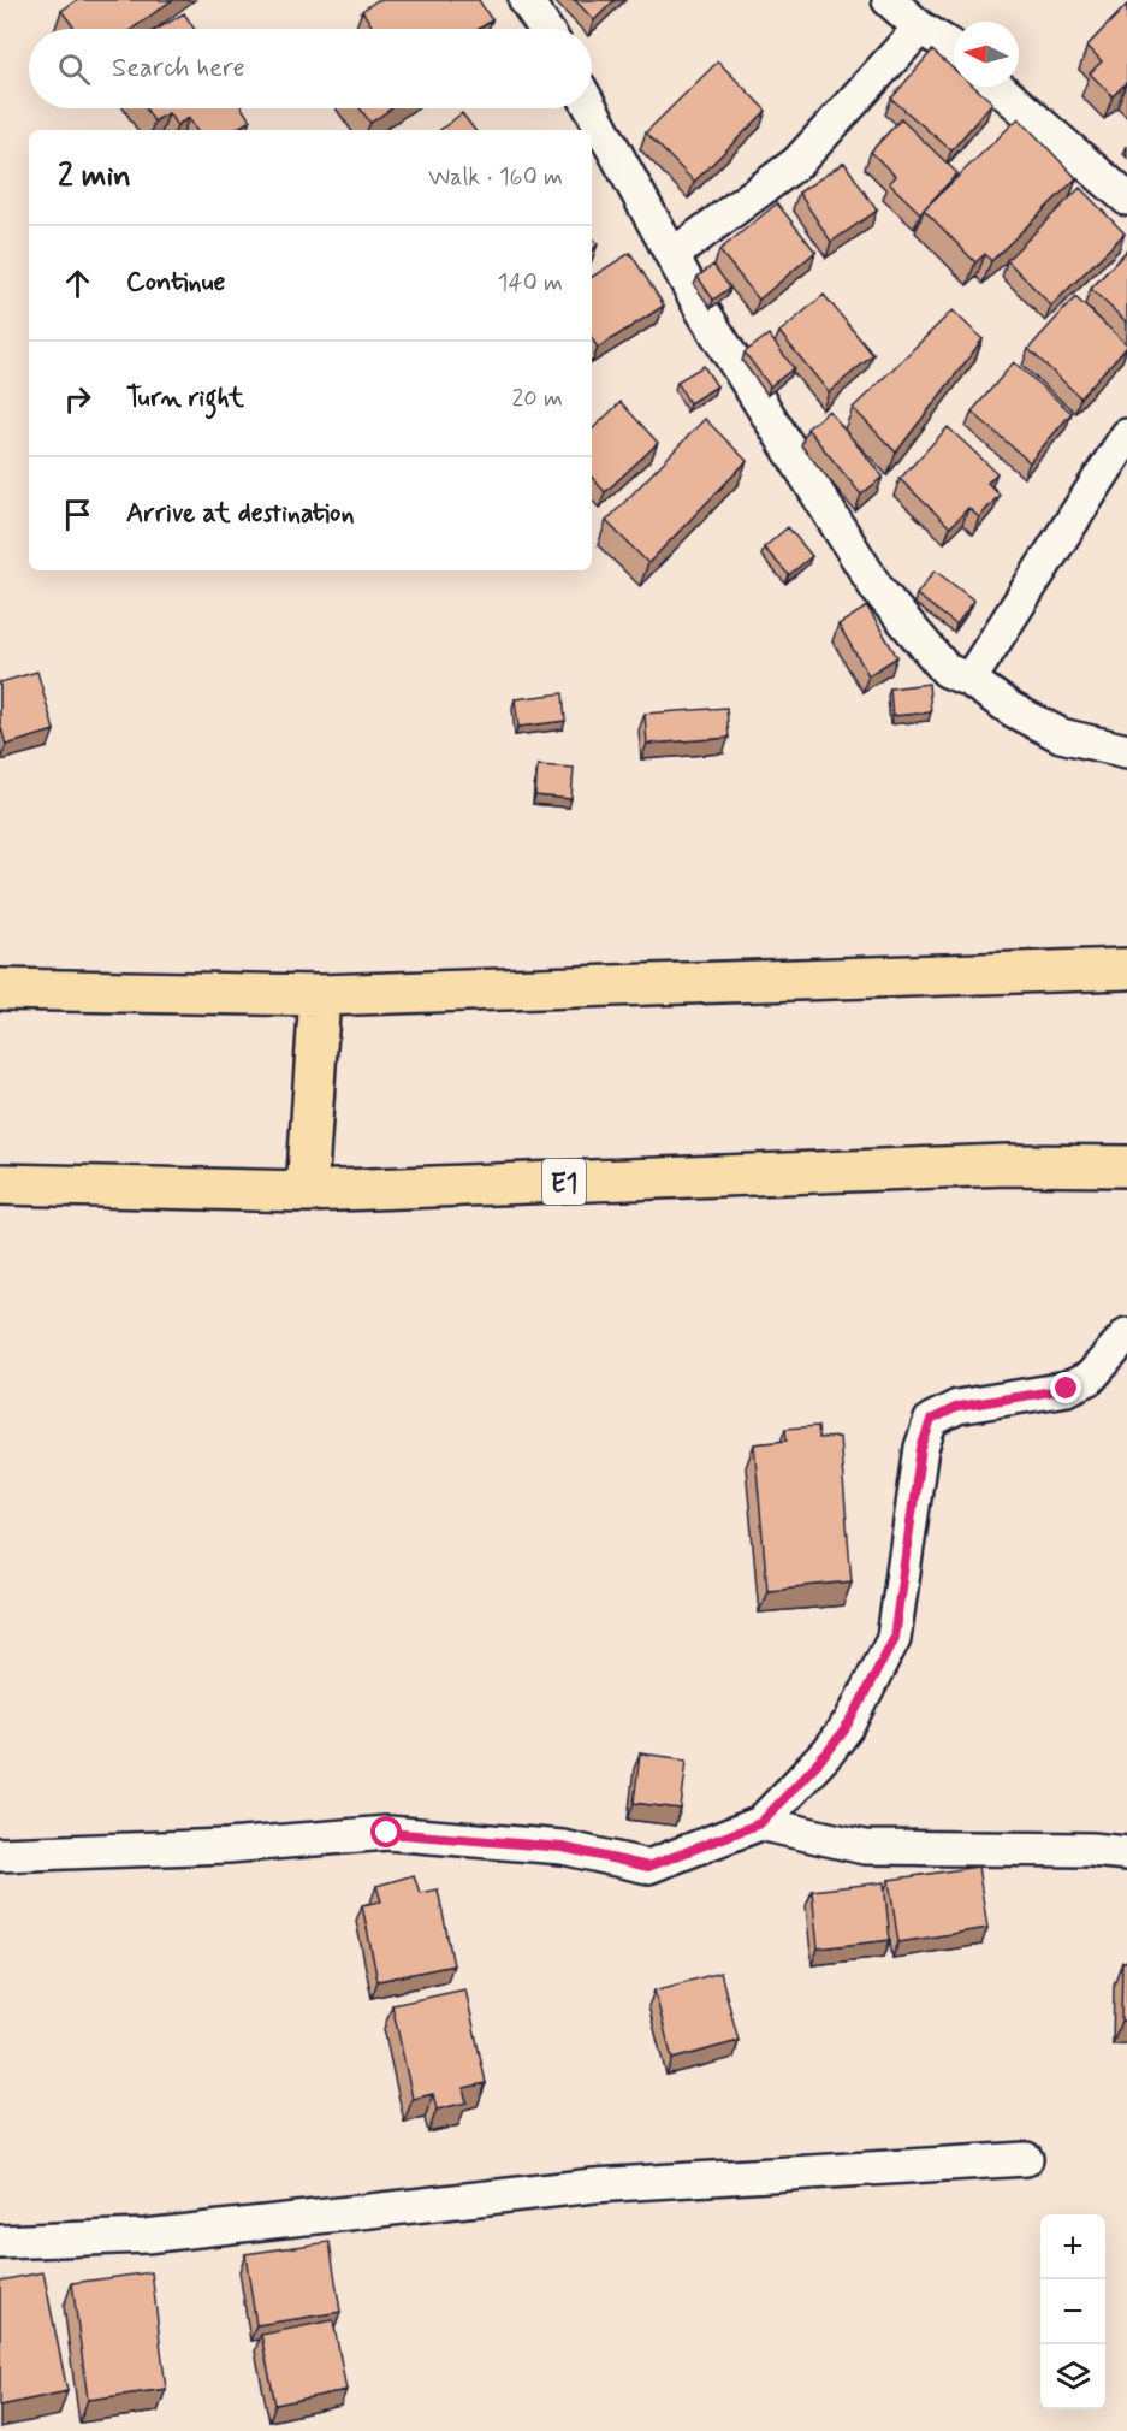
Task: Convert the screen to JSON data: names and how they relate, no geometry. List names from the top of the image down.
{
  "streets": {
    "highway": ["E1"]
  },
  "north": "left",
  "page": {
    "search": "Search here",
    "heading": ["2 min", "Walk · 160 m"],
    "list": [
      ["Continue", "140 m"],
      ["Turn right", "20 m"],
      "Arrive at destination"
    ],
    "map_buttons": ["+", "−"]
  }
}
